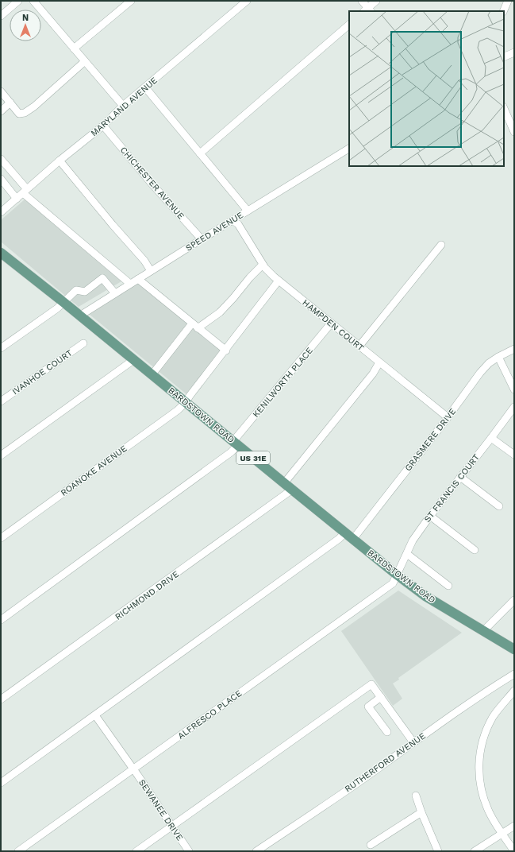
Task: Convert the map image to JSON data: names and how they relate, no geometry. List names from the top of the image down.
{
  "streets": {
    "main road": ["BARDSTOWN ROAD", "US 31E"],
    "street": [
      "MARYLAND AVENUE",
      "CHICHESTER AVENUE",
      "SPEED AVENUE",
      "HAMPDEN COURT",
      "IVANHOE COURT",
      "KENILWORTH PLACE",
      "GRASMERE DRIVE",
      "ROANOKE AVENUE",
      "ST FRANCIS COURT",
      "RICHMOND DRIVE",
      "ALFRESCO PLACE",
      "RUTHERFORD AVENUE",
      "SEWANEE DRIVE"
    ]
  },
  "crossings": [
    ["MARYLAND AVENUE", "CHICHESTER AVENUE"],
    ["CHICHESTER AVENUE", "SPEED AVENUE"],
    ["SPEED AVENUE", "HAMPDEN COURT"],
    ["SPEED AVENUE", "BARDSTOWN ROAD"],
    ["HAMPDEN COURT", "KENILWORTH PLACE"],
    ["HAMPDEN COURT", "GRASMERE DRIVE"],
    ["HAMPDEN COURT", "ROANOKE AVENUE"],
    ["KENILWORTH PLACE", "BARDSTOWN ROAD"],
    ["BARDSTOWN ROAD", "GRASMERE DRIVE"],
    ["BARDSTOWN ROAD", "ROANOKE AVENUE"],
    ["BARDSTOWN ROAD", "ST FRANCIS COURT"],
    ["BARDSTOWN ROAD", "RICHMOND DRIVE"],
    ["BARDSTOWN ROAD", "ALFRESCO PLACE"],
    ["ST FRANCIS COURT", "ALFRESCO PLACE"],
    ["ALFRESCO PLACE", "SEWANEE DRIVE"]
  ],
  "north": "top"
}
